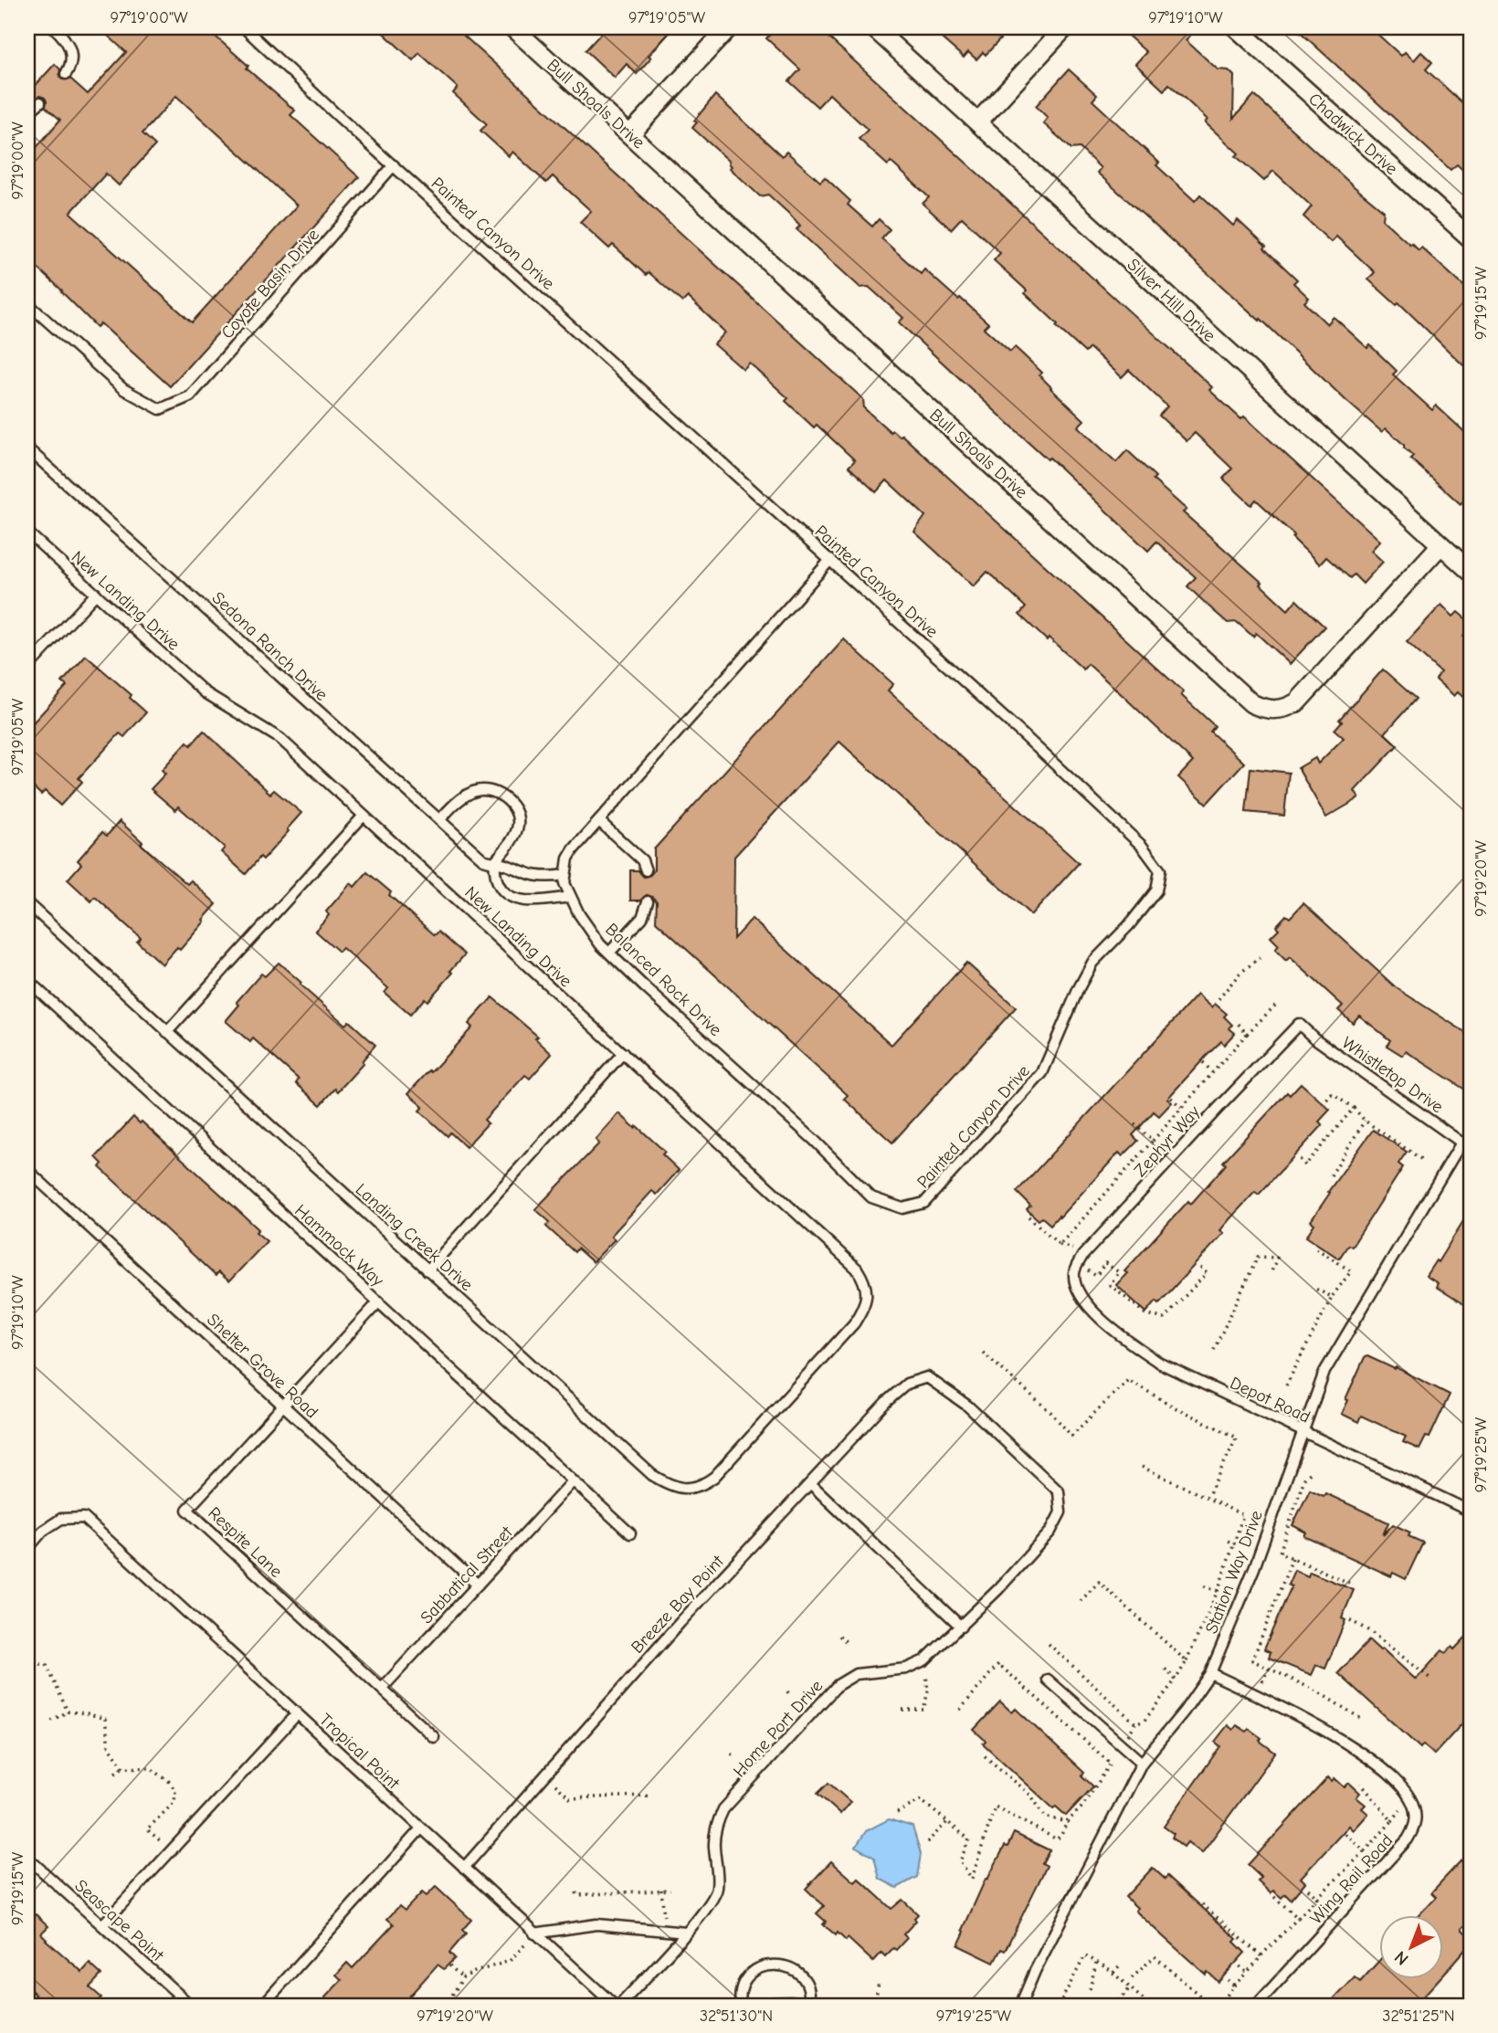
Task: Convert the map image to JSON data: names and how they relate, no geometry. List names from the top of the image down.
{
  "streets": {
    "street": ["Bull Shoals Drive", "Chadwick Drive", "Silver Hill Drive"],
    "lane": [
      "Painted Canyon Drive",
      "Coyote Basin Drive",
      "New Landing Drive",
      "Sedona Ranch Drive",
      "Balanced Rock Drive",
      "Whistletop Drive",
      "Zephyr Way",
      "Landing Creek Drive",
      "Hammock Way",
      "Shelter Grove Road",
      "Depot Road",
      "Respite Lane",
      "Station Way Drive",
      "Sabbatical Street",
      "Breeze Bay Point",
      "Home Port Drive",
      "Tropical Point",
      "Wing Rail Road",
      "Seascape Point"
    ]
  },
  "crossings": [
    ["Bull Shoals Drive", "Silver Hill Drive"],
    ["Painted Canyon Drive", "Coyote Basin Drive"],
    ["Painted Canyon Drive", "Balanced Rock Drive"],
    ["New Landing Drive", "Landing Creek Drive"],
    ["Sedona Ranch Drive", "Balanced Rock Drive"],
    ["Whistletop Drive", "Zephyr Way"],
    ["Whistletop Drive", "Station Way Drive"],
    ["Zephyr Way", "Depot Road"],
    ["Hammock Way", "Respite Lane"],
    ["Hammock Way", "Sabbatical Street"],
    ["Shelter Grove Road", "Respite Lane"],
    ["Shelter Grove Road", "Sabbatical Street"],
    ["Depot Road", "Station Way Drive"],
    ["Respite Lane", "Sabbatical Street"],
    ["Station Way Drive", "Wing Rail Road"],
    ["Breeze Bay Point", "Home Port Drive"],
    ["Breeze Bay Point", "Tropical Point"],
    ["Home Port Drive", "Tropical Point"]
  ],
  "north": "bottom left",
  "coordinates": [
    "97°19'00\"W",
    "97°19'05\"W",
    "97°19'10\"W",
    "97°19'15\"W",
    "97°19'20\"W",
    "97°19'25\"W",
    "32°51'30\"N",
    "32°51'25\"N"
  ]
}
